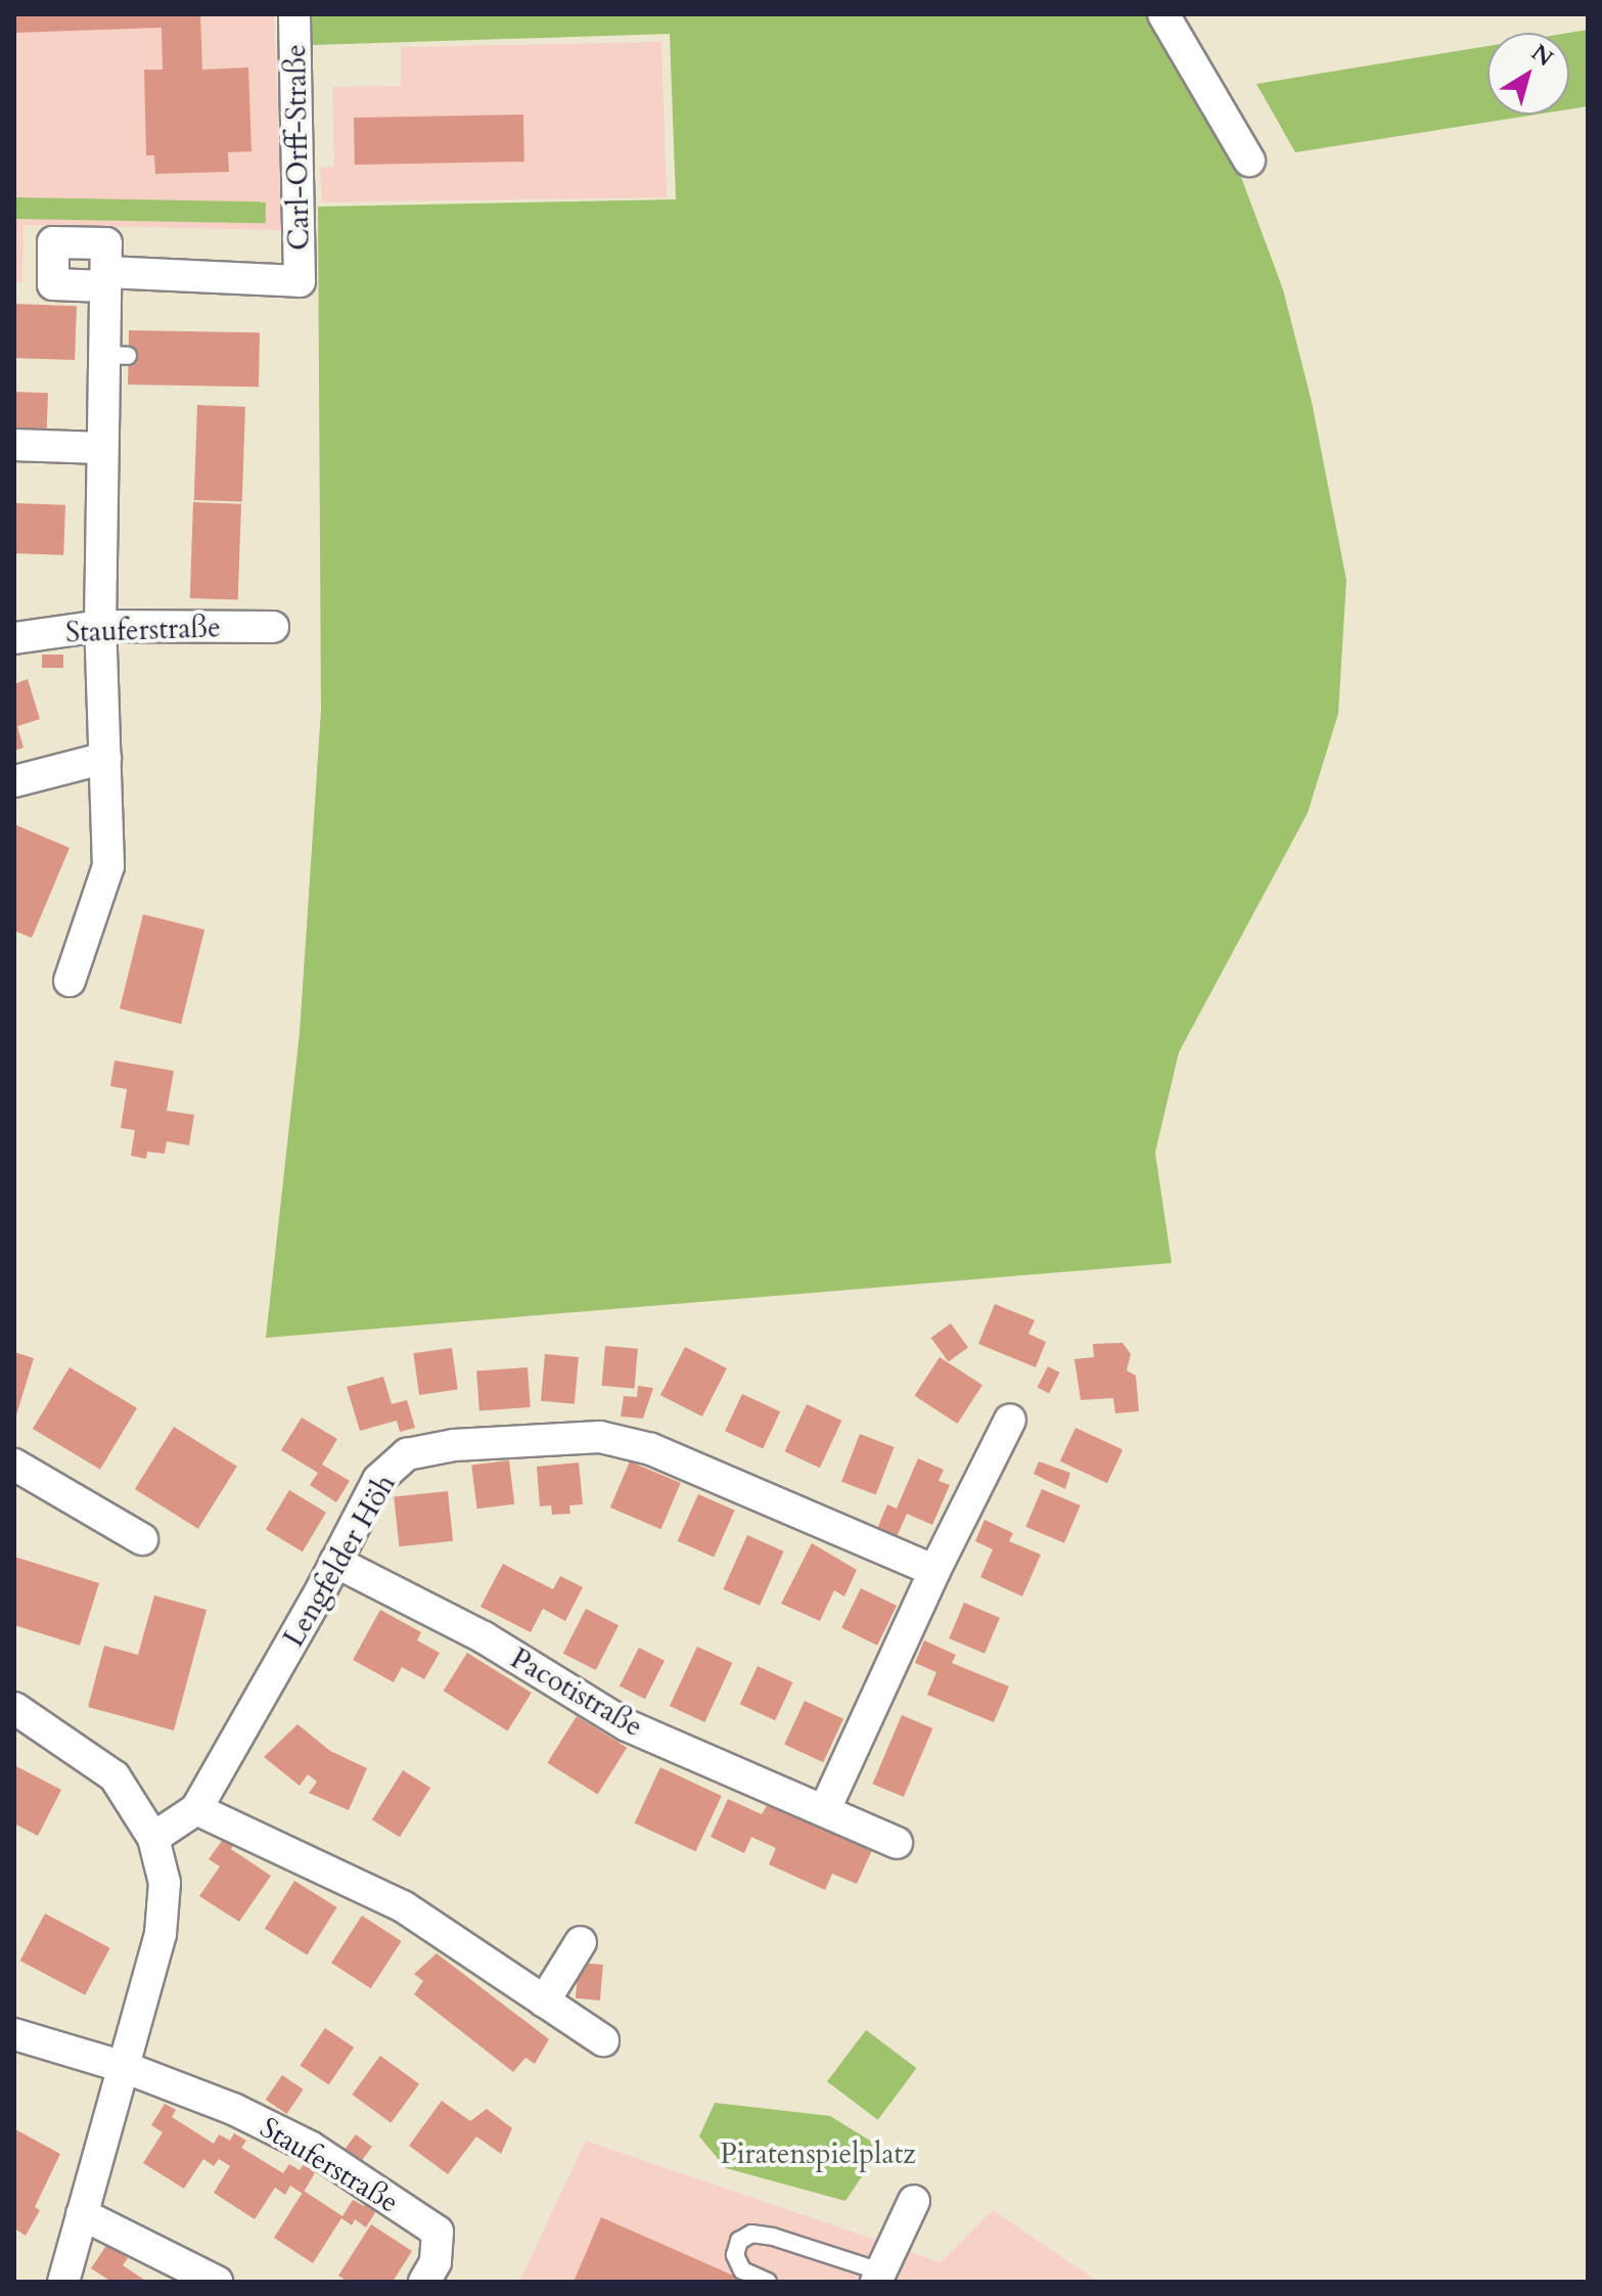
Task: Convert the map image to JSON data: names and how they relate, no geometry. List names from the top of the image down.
{
  "streets": {
    "street": [
      "Carl-Orff-Straße",
      "Stauferstraße",
      "Lengfelder Höh",
      "Pacotistraße"
    ]
  },
  "crossings": [
    ["Lengfelder Höh", "Pacotistraße"]
  ],
  "parks": ["Piratenspielplatz"],
  "north": "top right"
}
